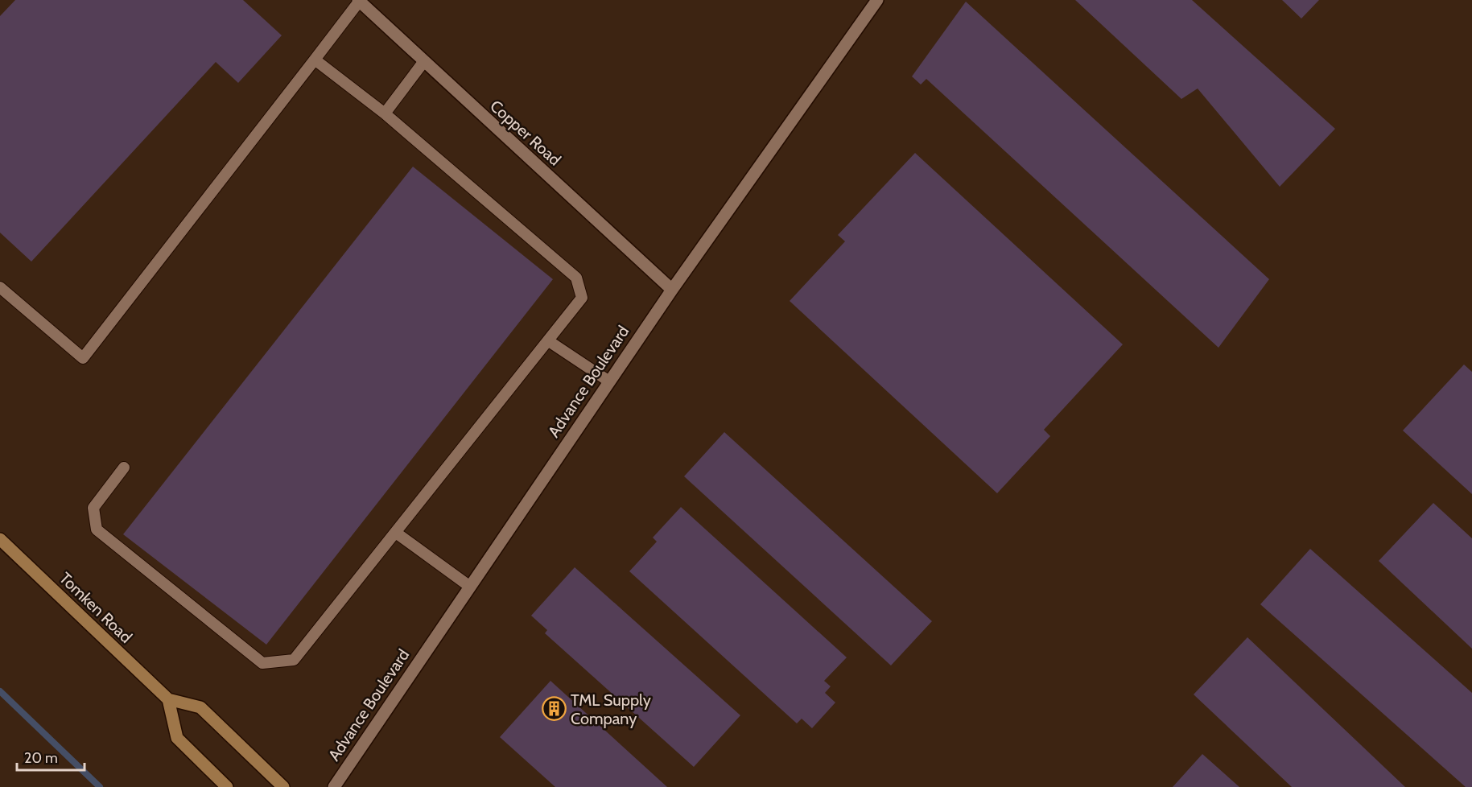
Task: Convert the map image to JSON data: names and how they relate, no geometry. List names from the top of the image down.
{
  "streets": {
    "main road": ["Tomken Road"],
    "street": ["Copper Road", "Advance Boulevard"]
  },
  "crossings": [
    ["Copper Road", "Advance Boulevard"]
  ],
  "places": {
    "building": ["TML Supply Company"]
  },
  "scale_bar": "20 m"
}
